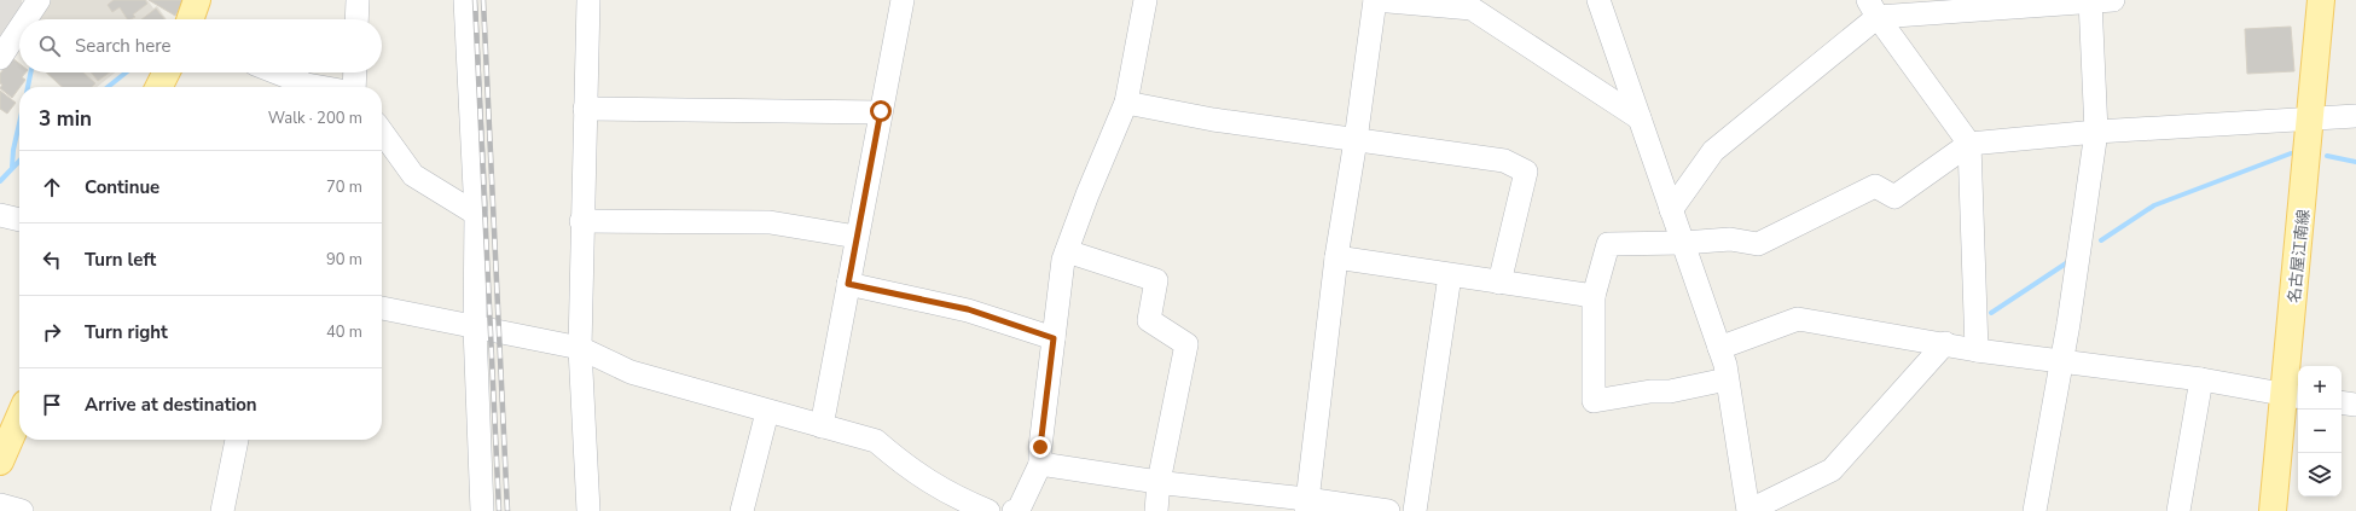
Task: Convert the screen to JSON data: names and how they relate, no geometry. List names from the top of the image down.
{
  "streets": {
    "main road": ["名古屋江南線"]
  },
  "page": {
    "search": "Search here",
    "heading": ["3 min", "Walk · 200 m"],
    "list": [
      ["Continue", "70 m"],
      ["Turn left", "90 m"],
      ["Turn right", "40 m"],
      "Arrive at destination"
    ],
    "map_buttons": ["+", "−"]
  }
}
